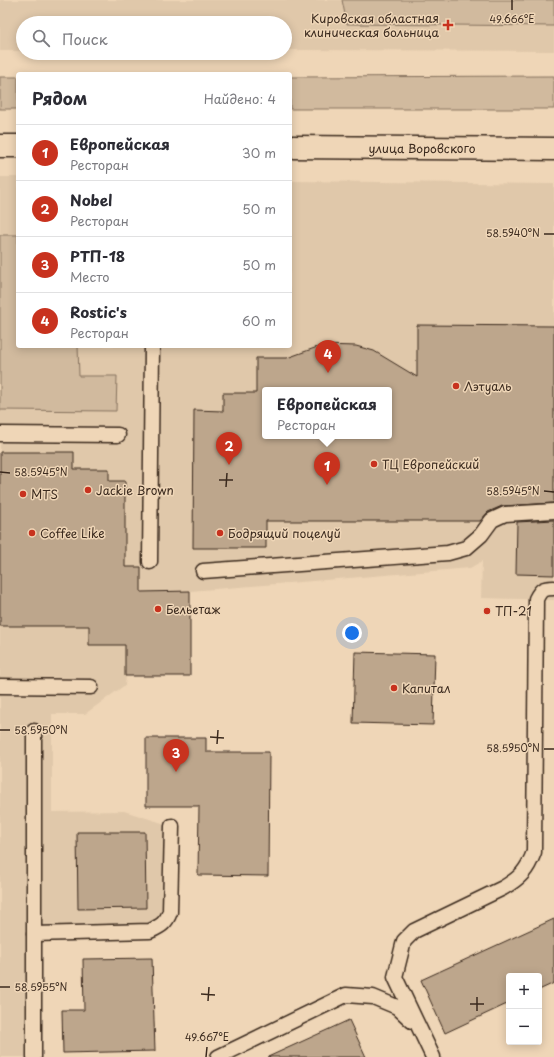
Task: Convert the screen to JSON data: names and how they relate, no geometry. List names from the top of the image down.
{
  "streets": {
    "main road": ["улица Воровского"]
  },
  "places": {
    "health": ["Кировская областная клиническая больница"],
    "other": [
      "Лэтуаль",
      "ТЦ Европейский",
      "Jackie Brown",
      "MTS",
      "Coffee Like",
      "Бодрящий поцелуй",
      "Бельетаж",
      "ТП-21",
      "Капитал"
    ]
  },
  "page": {
    "search": "Поиск",
    "heading": ["Рядом", "Найдено: 4"],
    "list": [
      {
        "mark": "1",
        "name": "Европейская",
        "note": "Ресторан",
        "value": "30 m"
      },
      {
        "mark": "2",
        "name": "Nobel",
        "note": "Ресторан",
        "value": "50 m"
      },
      {
        "mark": "3",
        "name": "РТП-18",
        "note": "Место",
        "value": "50 m"
      },
      {
        "mark": "4",
        "name": "Rostiс's",
        "note": "Ресторан",
        "value": "60 m"
      }
    ],
    "pins": [
      "4",
      "2",
      "1",
      "3"
    ],
    "popup": ["Европейская", "Ресторан"],
    "map_buttons": ["+", "−"]
  },
  "coordinates": [
    "49.666°E",
    "58.5940°N",
    "58.5945°N",
    "58.5950°N",
    "58.5955°N",
    "49.667°E"
  ]
}
